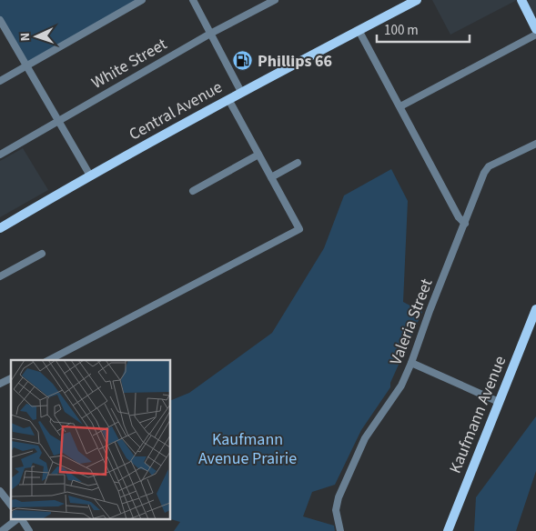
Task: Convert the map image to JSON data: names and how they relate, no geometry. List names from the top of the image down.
{
  "streets": {
    "main road": ["Central Avenue", "Kaufmann Avenue"],
    "street": ["White Street", "Valeria Street"]
  },
  "parks": ["Kaufmann Avenue Prairie"],
  "places": {
    "fuel station": ["Phillips 66"]
  },
  "scale_bar": "100 m",
  "north": "left"
}
